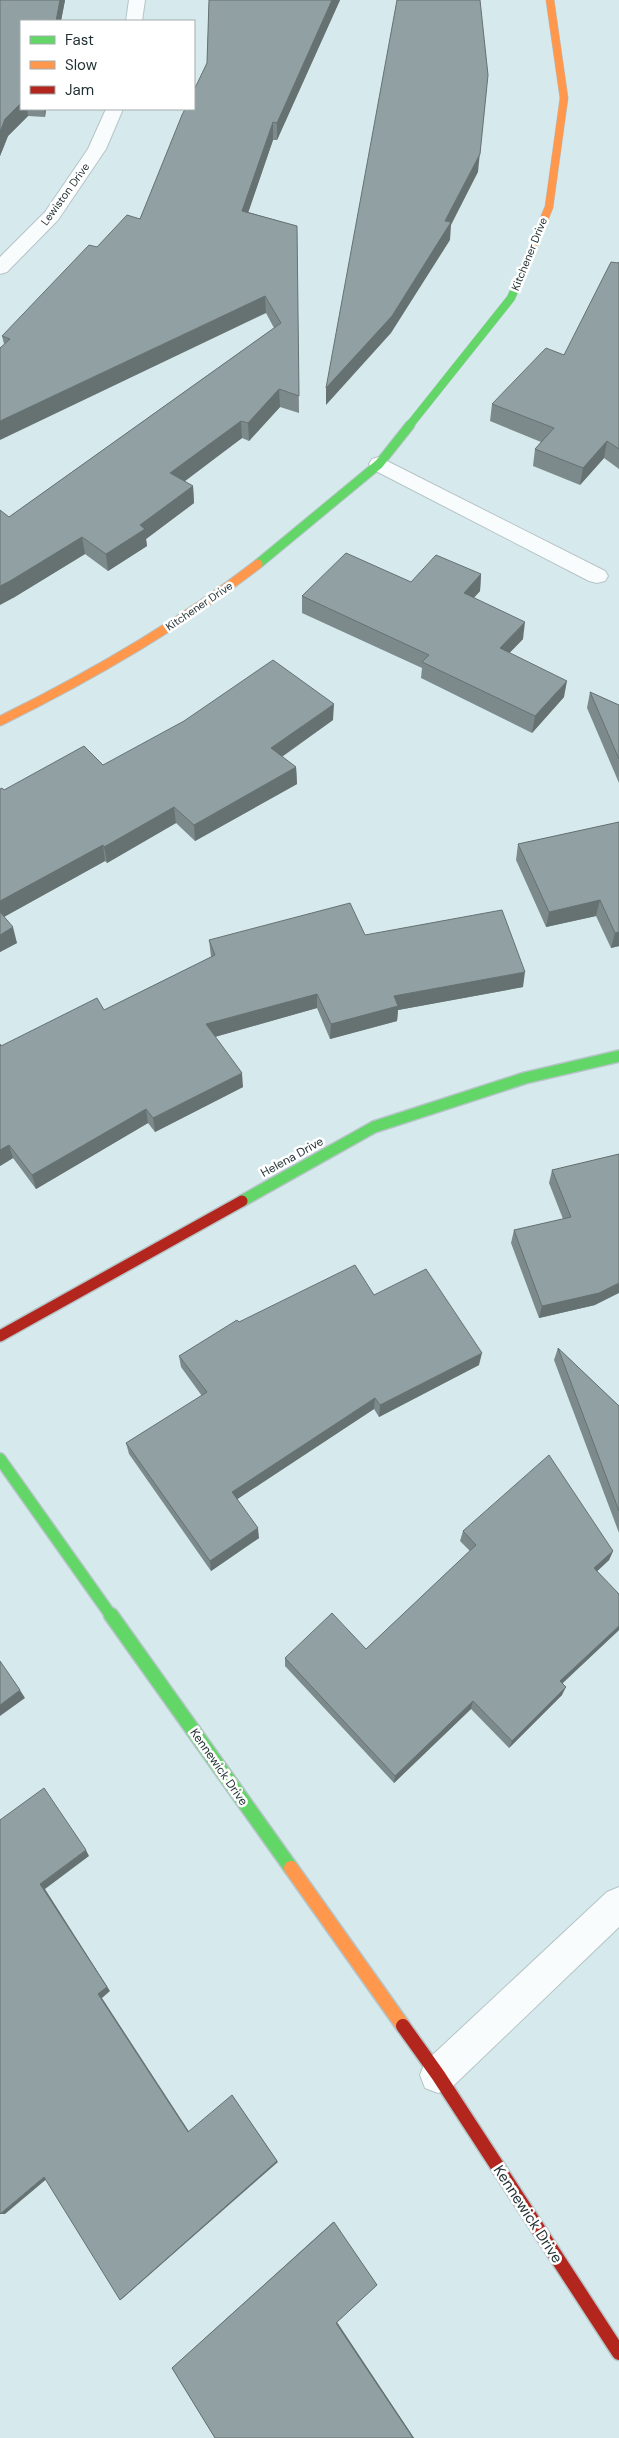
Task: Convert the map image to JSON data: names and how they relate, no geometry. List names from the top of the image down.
{
  "streets": {
    "street": [
      "Lewiston Drive",
      "Kitchener Drive",
      "Helena Drive",
      "Kennewick Drive"
    ]
  },
  "legend": ["Fast", "Slow", "Jam"]
}
